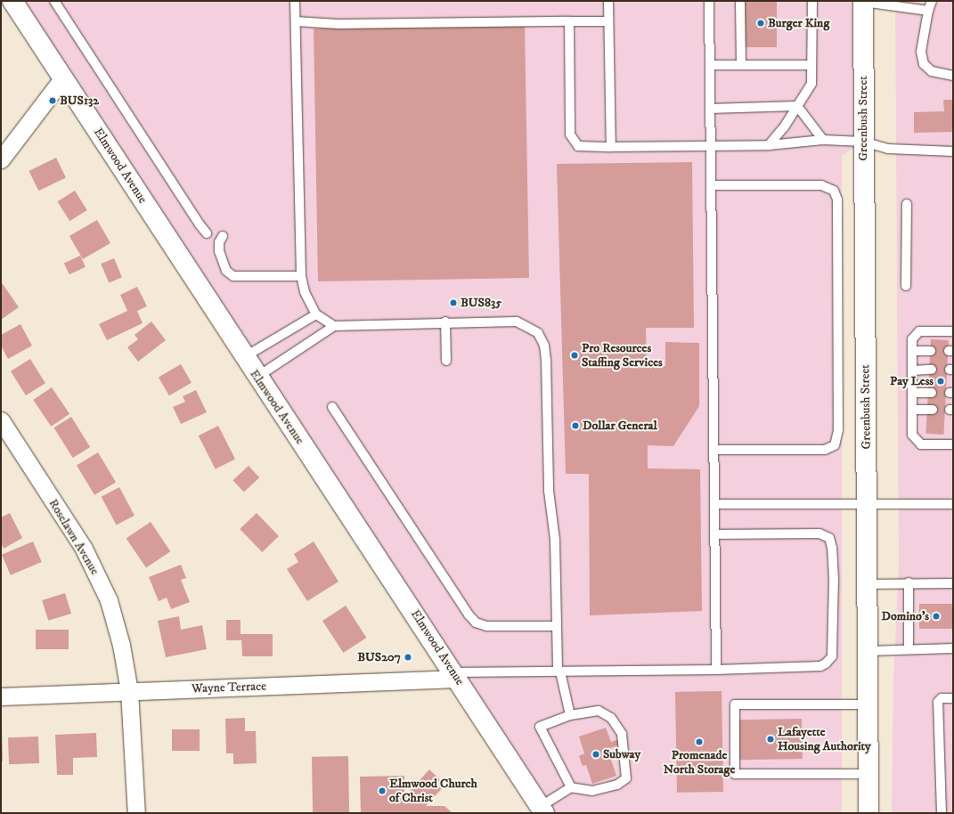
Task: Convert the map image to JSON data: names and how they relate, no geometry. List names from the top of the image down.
{
  "streets": {
    "main road": ["Greenbush Street", "Elmwood Avenue"],
    "street": ["Roselawn Avenue", "Wayne Terrace"]
  },
  "crossings": [
    ["Elmwood Avenue", "Wayne Terrace"],
    ["Roselawn Avenue", "Wayne Terrace"]
  ],
  "places": [
    "Burger King",
    "BUS132",
    "BUS835",
    "Pro Resources Staffing Services",
    "Pay Less",
    "Dollar General",
    "Domino's",
    "BUS207",
    "Lafayette Housing Authority",
    "Promenade North Storage",
    "Subway",
    "Elmwood Church of Christ"
  ]
}
